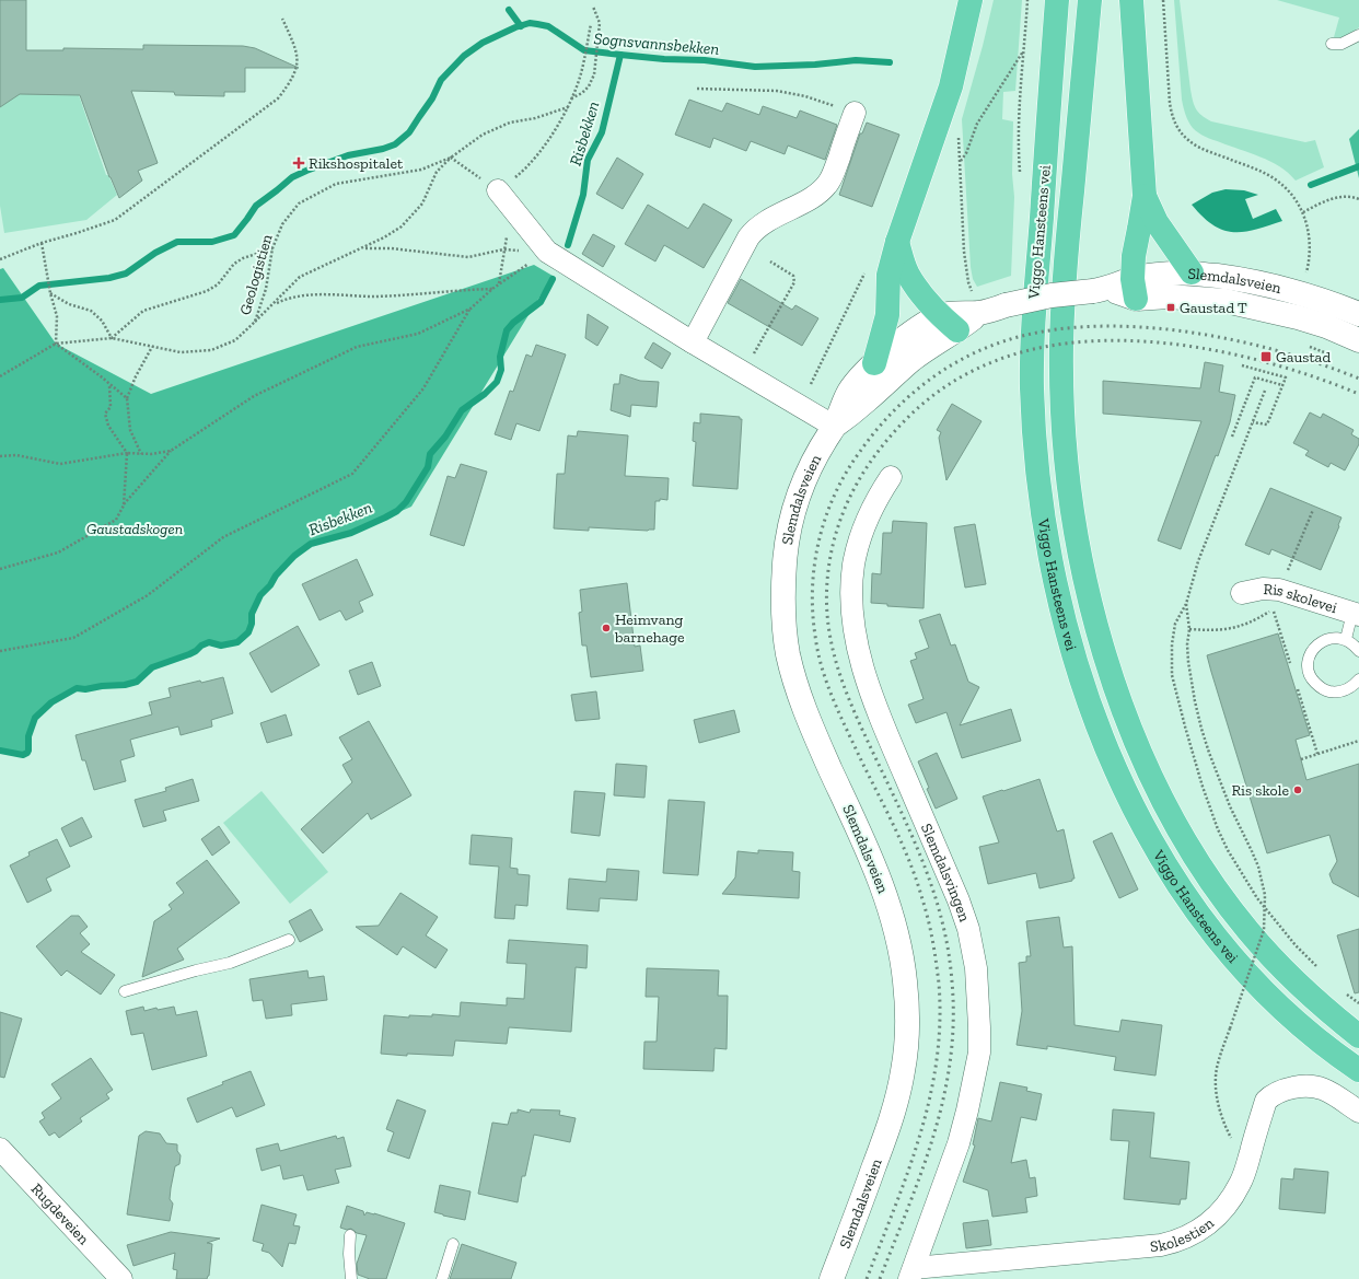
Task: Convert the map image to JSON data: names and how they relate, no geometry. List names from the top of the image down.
{
  "streets": {
    "highway": ["Viggo Hansteens vei"],
    "main road": ["Slemdalsveien"],
    "street": [
      "Ris skolevei",
      "Slemdalsvingen",
      "Rugdeveien",
      "Skolestien"
    ],
    "path": ["Geologistien"]
  },
  "crossings": [
    ["Slemdalsvingen", "Skolestien"]
  ],
  "water": ["Sognsvannsbekken", "Risbekken"],
  "parks": ["Gaustadskogen"],
  "places": {
    "health": ["Rikshospitalet"],
    "transit": ["Gaustad T", "Gaustad"],
    "other": ["Heimvang barnehage", "Ris skole"]
  }
}
